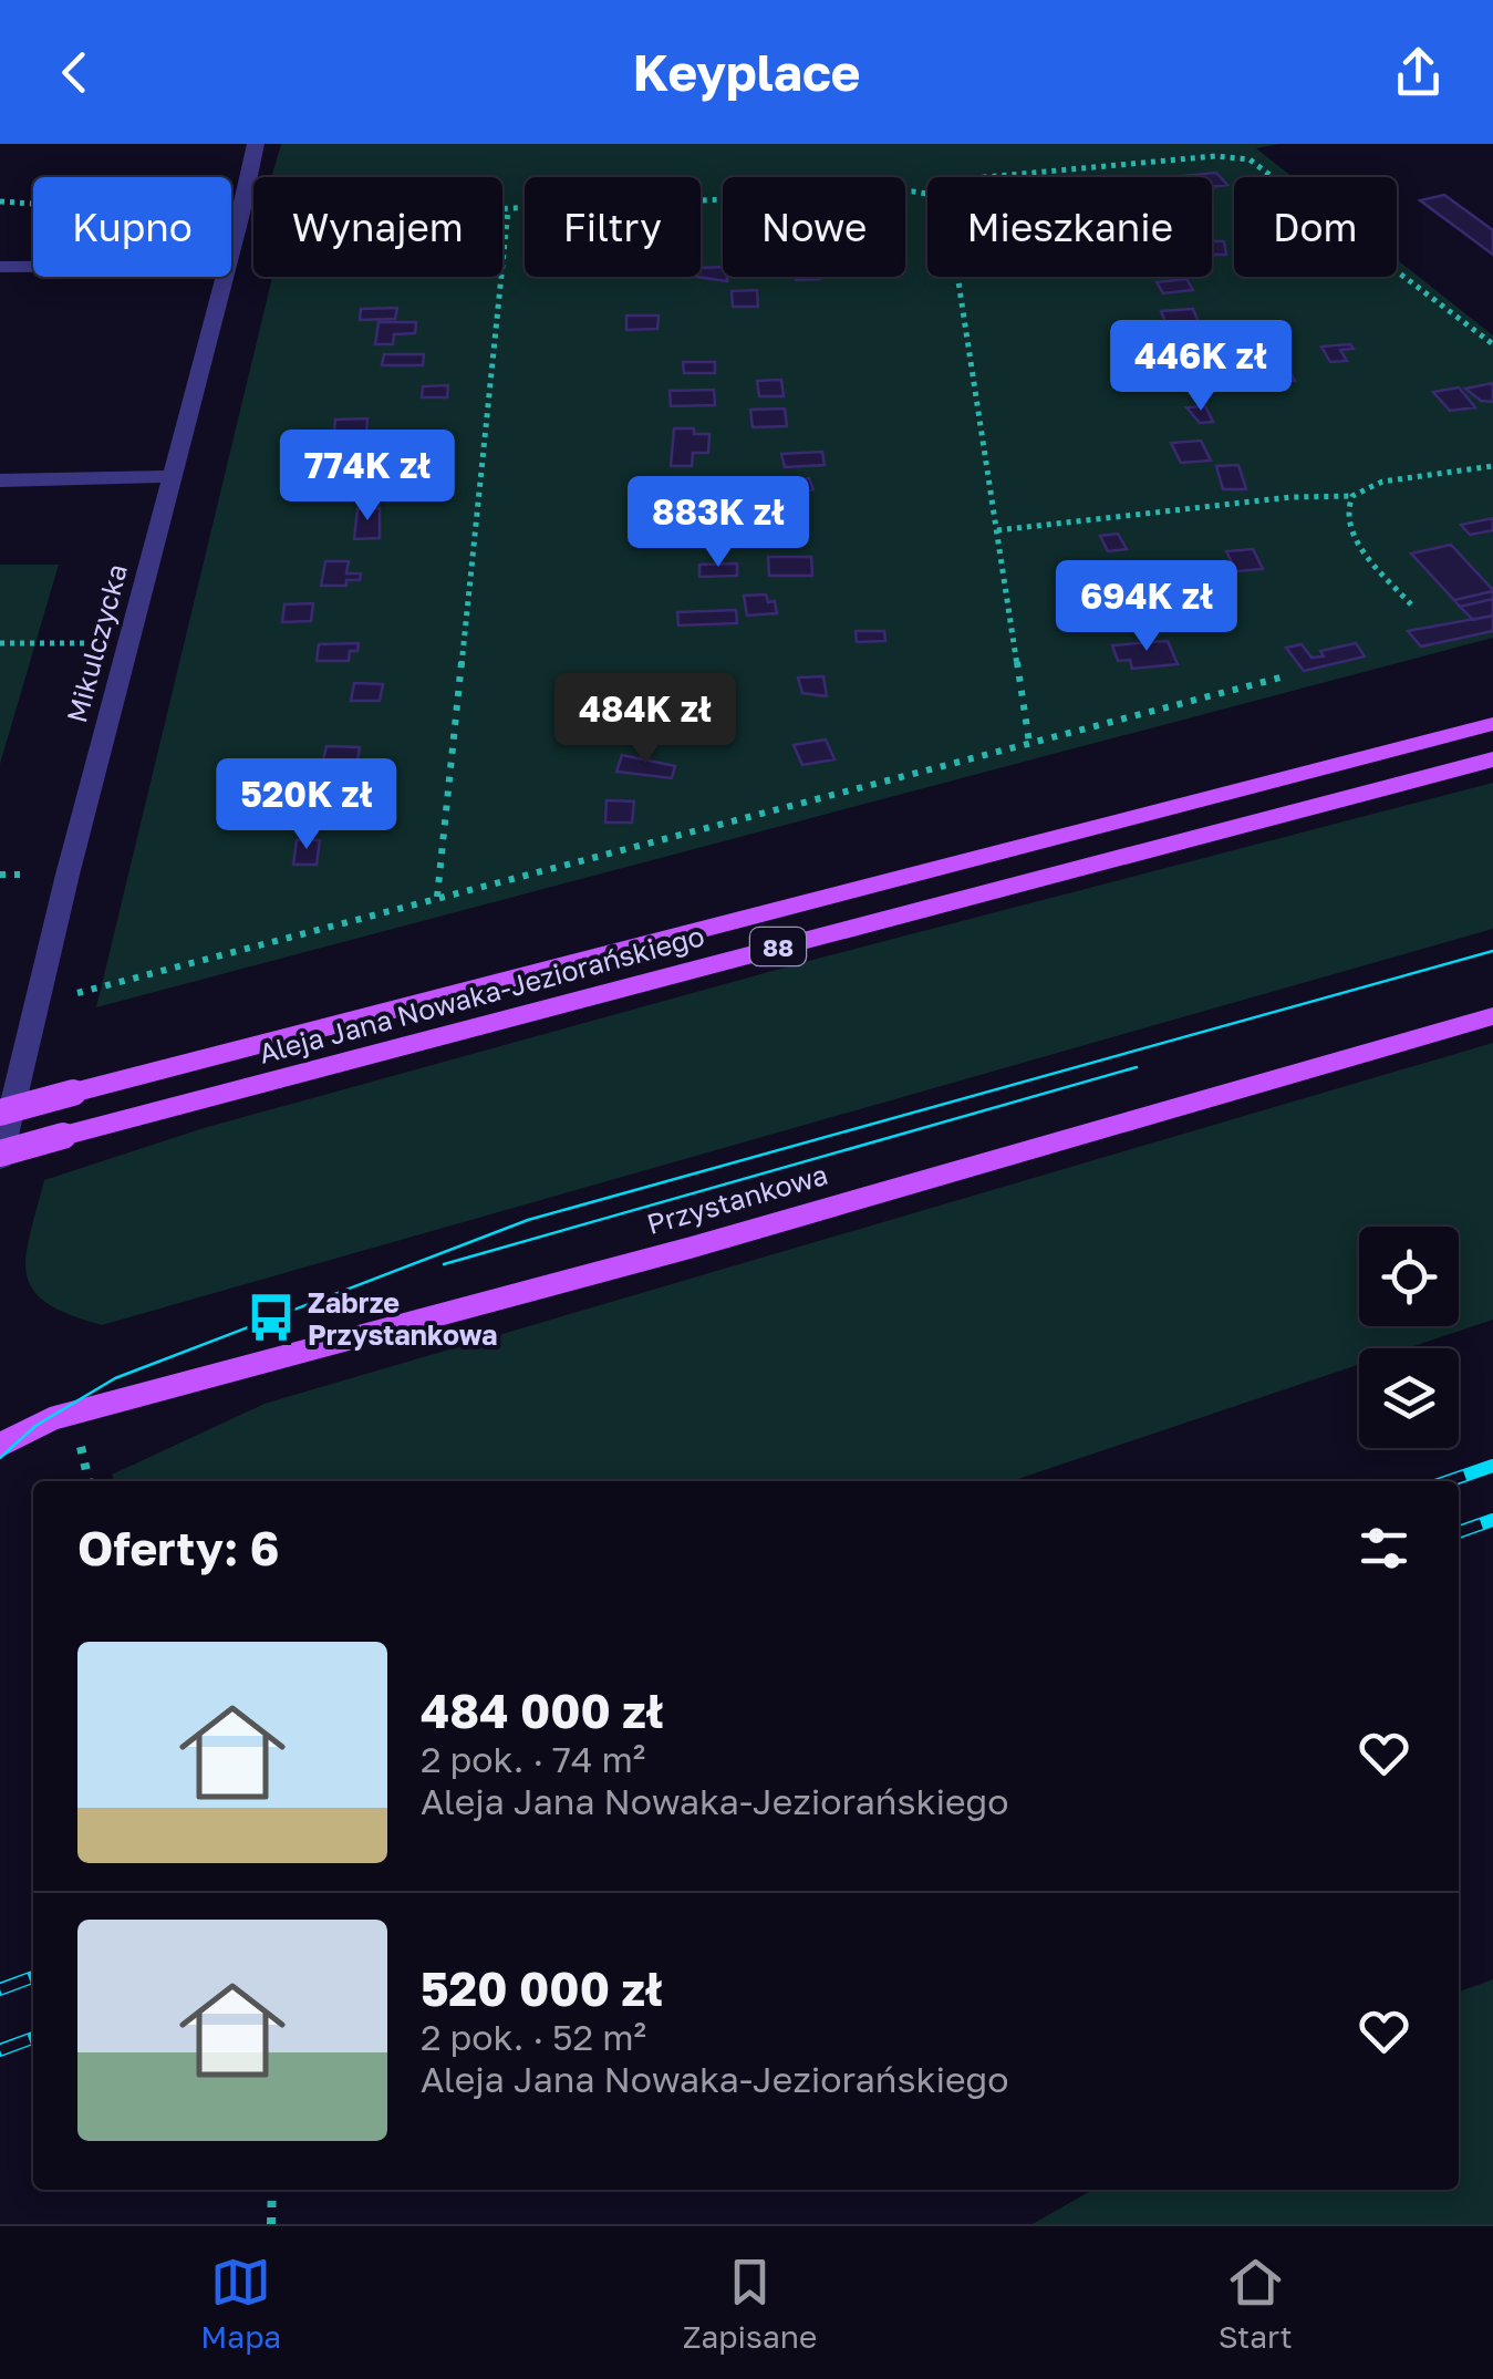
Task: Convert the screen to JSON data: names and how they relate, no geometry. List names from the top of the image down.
{
  "streets": {
    "main road": ["88", "Aleja Jana Nowaka-Jeziorańskiego", "Przystankowa"],
    "street": ["Mikulczycka"]
  },
  "crossings": [
    ["Mikulczycka", "Aleja Jana Nowaka-Jeziorańskiego"]
  ],
  "places": {
    "bus stop": ["Zabrze Przystankowa"]
  },
  "page": {
    "header": "Keyplace",
    "chip": [
      "Kupno",
      "Wynajem",
      "Filtry",
      "Nowe",
      "Mieszkanie",
      "Dom"
    ],
    "price": [
      "446K zł",
      "774K zł",
      "883K zł",
      "694K zł",
      "484K zł",
      "520K zł"
    ],
    "heading": "Oferty: 6",
    "list": [
      {
        "name": "484 000 zł",
        "note": "2 pok. · 74 m² · Aleja Jana Nowaka-Jeziorańskiego"
      },
      {
        "name": "520 000 zł",
        "note": "2 pok. · 52 m² · Aleja Jana Nowaka-Jeziorańskiego"
      }
    ],
    "tabs": ["Mapa", "Zapisane", "Start"]
  }
}
